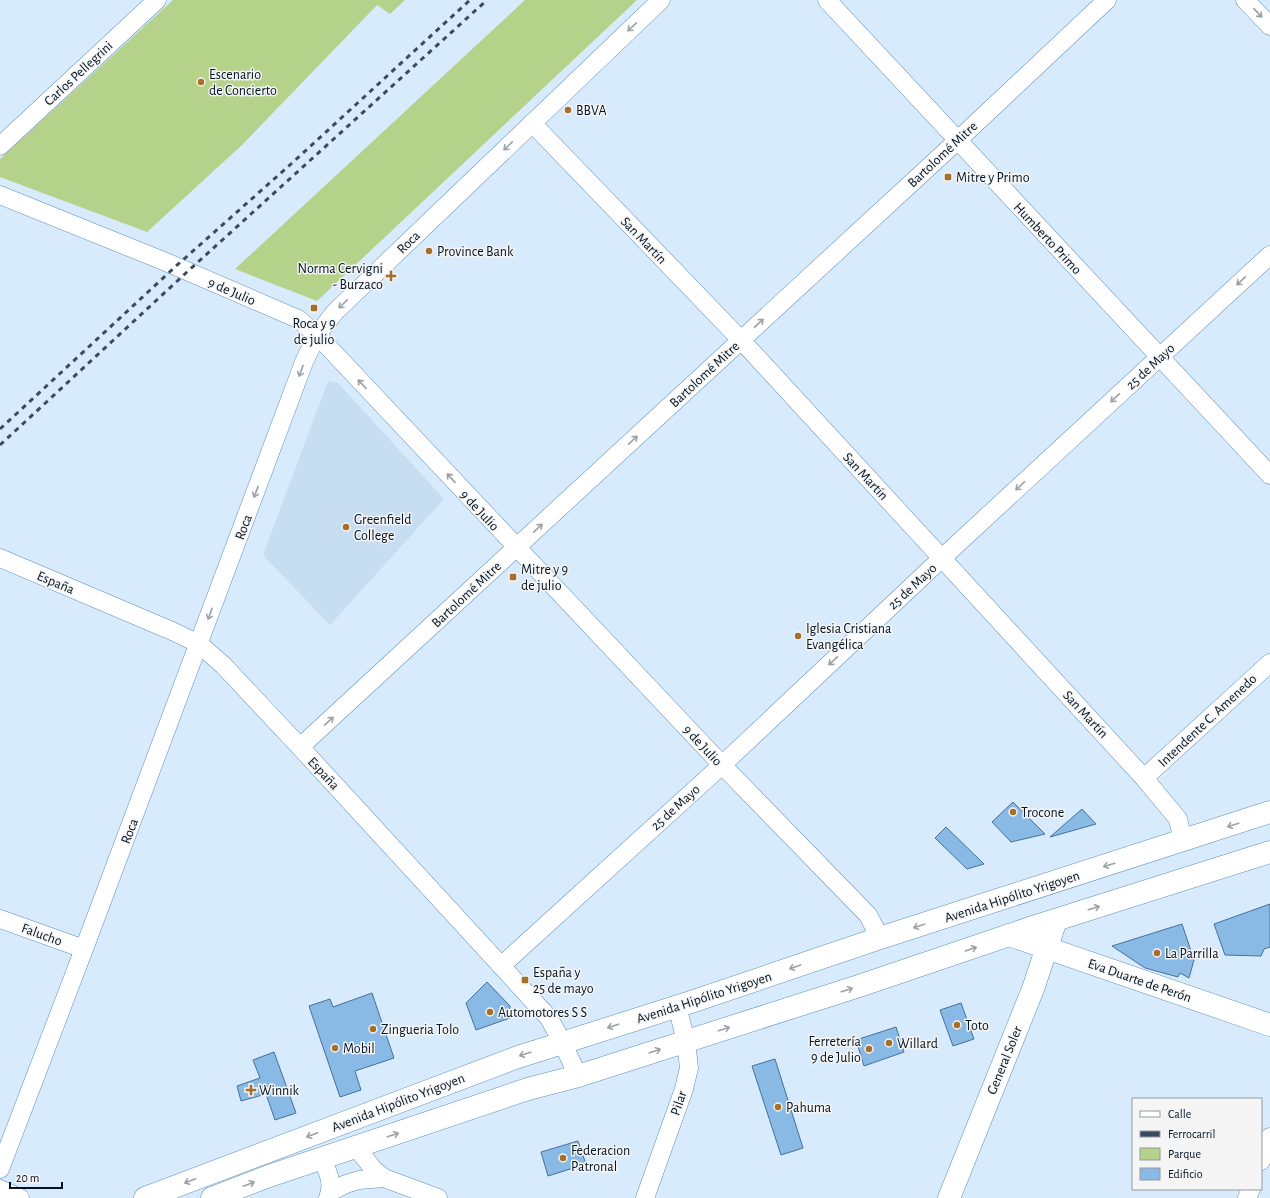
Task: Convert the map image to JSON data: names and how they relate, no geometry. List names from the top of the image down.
{
  "streets": {
    "main road": ["Avenida Hipólito Yrigoyen", "Eva Duarte de Perón", "General Soler"],
    "street": [
      "Carlos Pellegrini",
      "Bartolomé Mitre",
      "Humberto Primo",
      "San Martín",
      "Roca",
      "9 de Julio",
      "25 de Mayo",
      "España",
      "Intendente C. Amenedo",
      "Falucho",
      "Pilar"
    ]
  },
  "crossings": [
    ["Bartolomé Mitre", "Humberto Primo"],
    ["Bartolomé Mitre", "San Martín"],
    ["Bartolomé Mitre", "9 de Julio"],
    ["Bartolomé Mitre", "España"],
    ["Humberto Primo", "25 de Mayo"],
    ["San Martín", "Roca"],
    ["San Martín", "25 de Mayo"],
    ["San Martín", "Intendente C. Amenedo"],
    ["San Martín", "Avenida Hipólito Yrigoyen"],
    ["Roca", "9 de Julio"],
    ["Roca", "España"],
    ["Roca", "Falucho"],
    ["9 de Julio", "25 de Mayo"],
    ["9 de Julio", "Avenida Hipólito Yrigoyen"],
    ["25 de Mayo", "España"],
    ["España", "Avenida Hipólito Yrigoyen"],
    ["Avenida Hipólito Yrigoyen", "Eva Duarte de Perón"],
    ["Avenida Hipólito Yrigoyen", "General Soler"],
    ["Avenida Hipólito Yrigoyen", "Pilar"],
    ["Eva Duarte de Perón", "General Soler"]
  ],
  "one_way": ["Bartolomé Mitre", "Roca", "25 de Mayo"],
  "places": {
    "other": [
      "Escenario de Concierto",
      "BBVA",
      "Province Bank",
      "Greenfield College",
      "Iglesia Cristiana Evangélica",
      "Trocone",
      "La Parrilla",
      "Automotores S S",
      "Toto",
      "Zingueria Tolo",
      "Willard",
      "Mobil",
      "Ferretería 9 de Julio",
      "Pahuma",
      "Federacion Patronal"
    ],
    "transit": [
      "Mitre y Primo",
      "Roca y 9 de julio",
      "Mitre y 9 de julio",
      "España y 25 de mayo"
    ],
    "health": ["Norma Cervigni - Burzaco", "Winnik"]
  },
  "legend": [
    "Calle",
    "Ferrocarril",
    "Parque",
    "Edificio"
  ],
  "scale_bar": "20 m"
}
